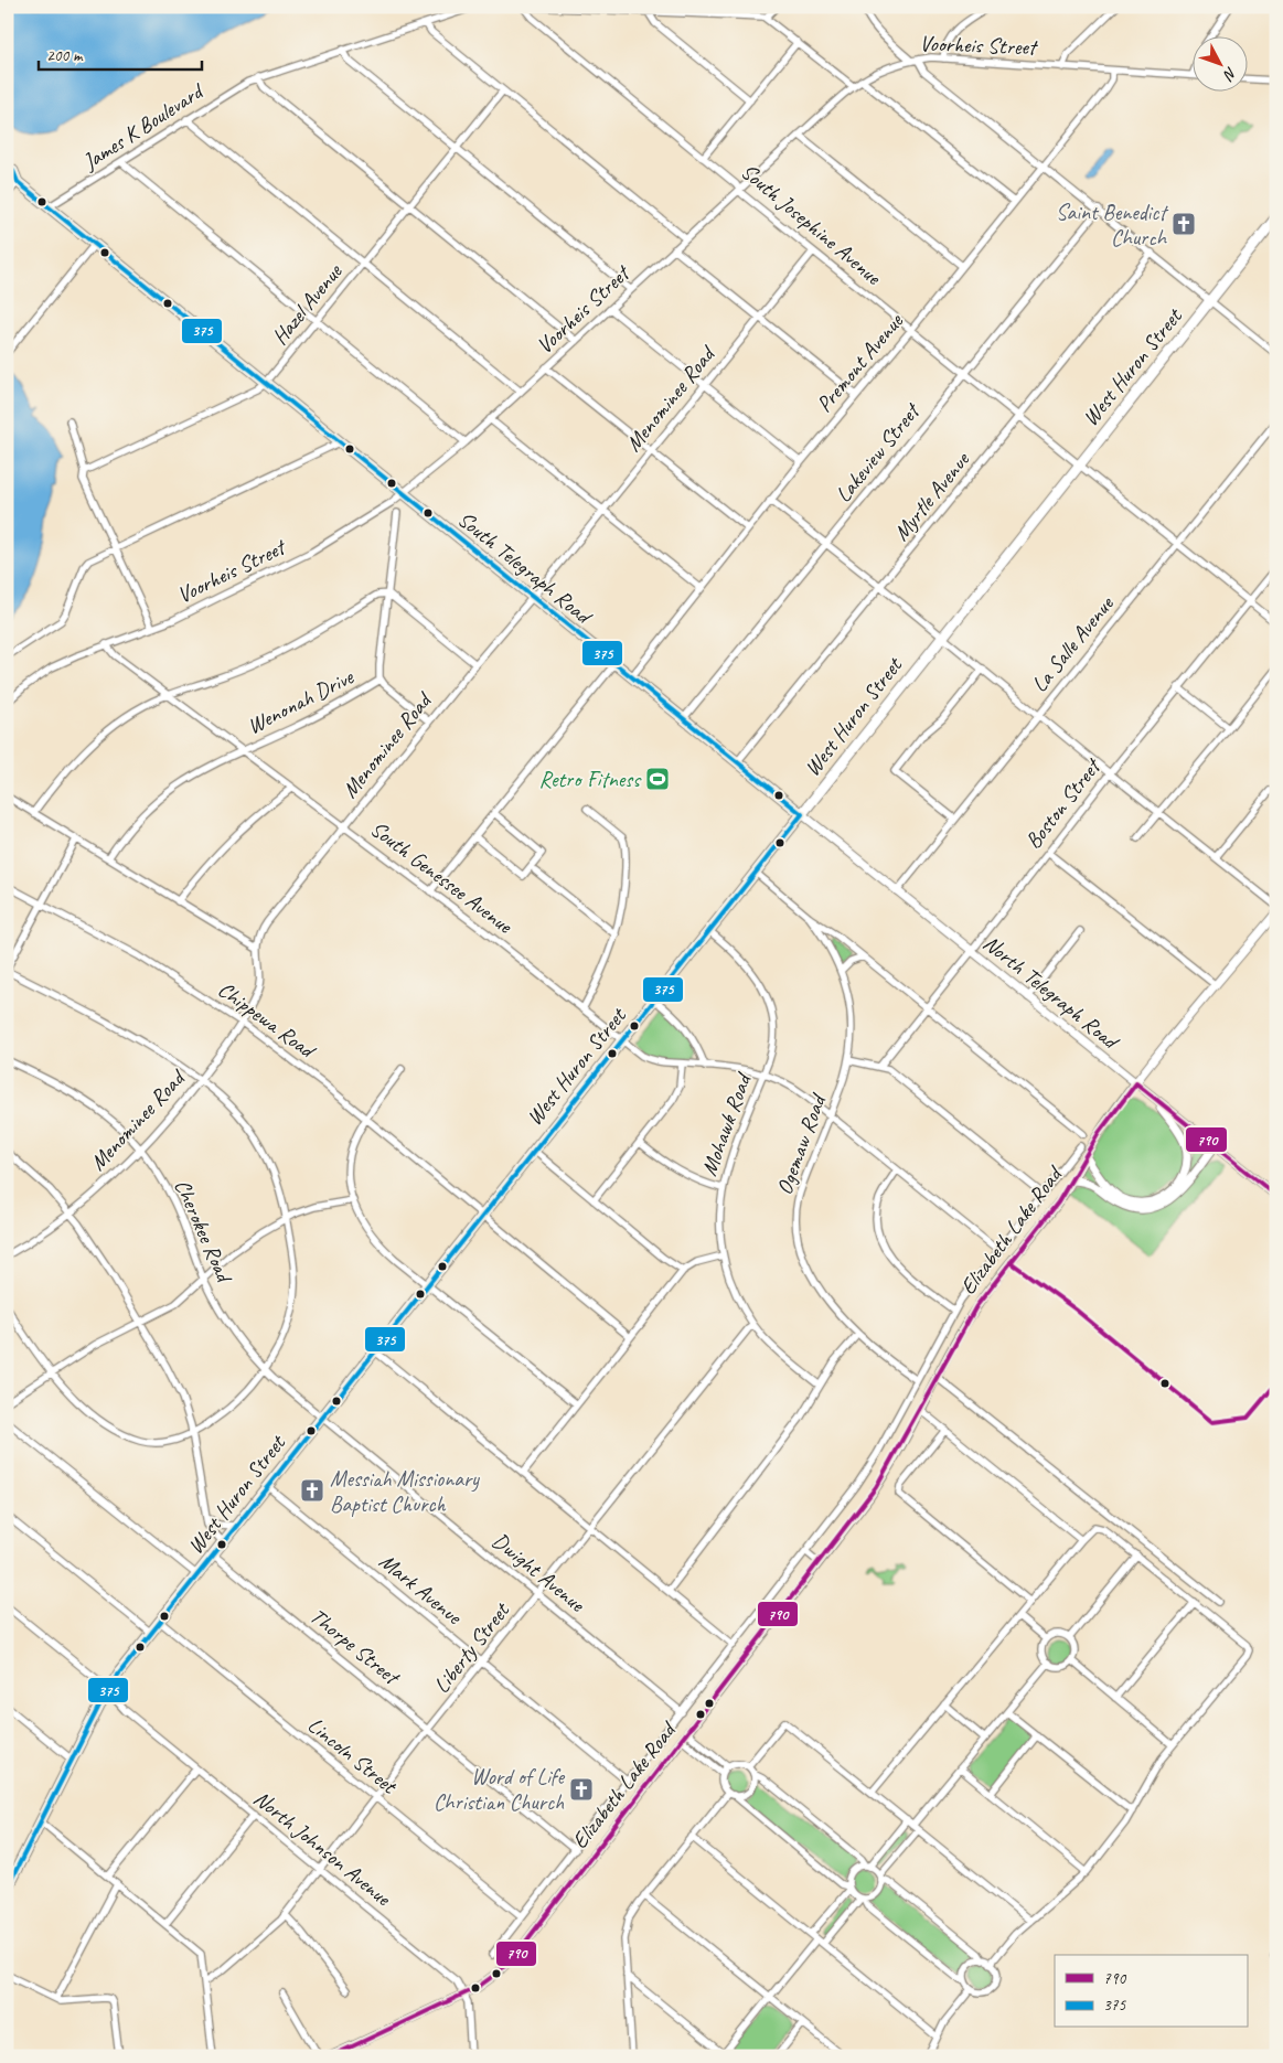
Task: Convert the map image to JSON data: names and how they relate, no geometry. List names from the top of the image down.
{
  "streets": {
    "highway": ["West Huron Street", "South Telegraph Road"],
    "main road": ["North Telegraph Road", "Elizabeth Lake Road"],
    "street": [
      "Voorheis Street",
      "James K Boulevard",
      "South Josephine Avenue",
      "Hazel Avenue",
      "Premont Avenue",
      "Menominee Road",
      "Lakeview Street",
      "Myrtle Avenue",
      "La Salle Avenue",
      "Wenonah Drive",
      "Boston Street",
      "South Genessee Avenue",
      "Chippewa Road",
      "Mohawk Road",
      "Ogemaw Road",
      "Cherokee Road",
      "Dwight Avenue",
      "Mark Avenue",
      "Thorpe Street",
      "Liberty Street",
      "Lincoln Street",
      "North Johnson Avenue"
    ]
  },
  "crossings": [
    ["Voorheis Street", "South Josephine Avenue"],
    ["Voorheis Street", "Premont Avenue"],
    ["Voorheis Street", "South Telegraph Road"],
    ["Voorheis Street", "South Genessee Avenue"],
    ["James K Boulevard", "South Telegraph Road"],
    ["South Josephine Avenue", "Premont Avenue"],
    ["South Josephine Avenue", "West Huron Street"],
    ["South Josephine Avenue", "Menominee Road"],
    ["South Josephine Avenue", "Lakeview Street"],
    ["South Josephine Avenue", "Myrtle Avenue"],
    ["South Josephine Avenue", "La Salle Avenue"],
    ["South Josephine Avenue", "Boston Street"],
    ["Hazel Avenue", "South Telegraph Road"],
    ["Premont Avenue", "South Telegraph Road"],
    ["West Huron Street", "South Telegraph Road"],
    ["West Huron Street", "South Genessee Avenue"],
    ["West Huron Street", "North Telegraph Road"],
    ["West Huron Street", "Chippewa Road"],
    ["West Huron Street", "Mohawk Road"],
    ["West Huron Street", "Cherokee Road"],
    ["West Huron Street", "Dwight Avenue"],
    ["West Huron Street", "Mark Avenue"],
    ["West Huron Street", "Thorpe Street"],
    ["West Huron Street", "Lincoln Street"],
    ["West Huron Street", "North Johnson Avenue"],
    ["Menominee Road", "South Telegraph Road"],
    ["Menominee Road", "South Genessee Avenue"],
    ["Menominee Road", "Chippewa Road"],
    ["Menominee Road", "Cherokee Road"],
    ["Lakeview Street", "South Telegraph Road"],
    ["Myrtle Avenue", "South Telegraph Road"],
    ["South Telegraph Road", "North Telegraph Road"],
    ["La Salle Avenue", "North Telegraph Road"],
    ["Wenonah Drive", "South Genessee Avenue"],
    ["Boston Street", "North Telegraph Road"],
    ["South Genessee Avenue", "Mohawk Road"],
    ["South Genessee Avenue", "Ogemaw Road"],
    ["South Genessee Avenue", "Elizabeth Lake Road"],
    ["North Telegraph Road", "Elizabeth Lake Road"],
    ["Mohawk Road", "Liberty Street"],
    ["Ogemaw Road", "Elizabeth Lake Road"],
    ["Cherokee Road", "Dwight Avenue"],
    ["Elizabeth Lake Road", "Dwight Avenue"],
    ["Elizabeth Lake Road", "Mark Avenue"],
    ["Elizabeth Lake Road", "Thorpe Street"],
    ["Elizabeth Lake Road", "Lincoln Street"],
    ["Elizabeth Lake Road", "North Johnson Avenue"],
    ["Dwight Avenue", "Liberty Street"],
    ["Mark Avenue", "Liberty Street"],
    ["Thorpe Street", "Liberty Street"],
    ["Liberty Street", "Lincoln Street"],
    ["Liberty Street", "North Johnson Avenue"]
  ],
  "places": {
    "church": ["Saint Benedict Church", "Messiah Missionary Baptist Church", "Word of Life Christian Church"],
    "sports": ["Retro Fitness"]
  },
  "lines": ["transit line 375", "transit line 790"],
  "legend": ["790", "375"],
  "scale_bar": "200 m",
  "north": "bottom right"
}
